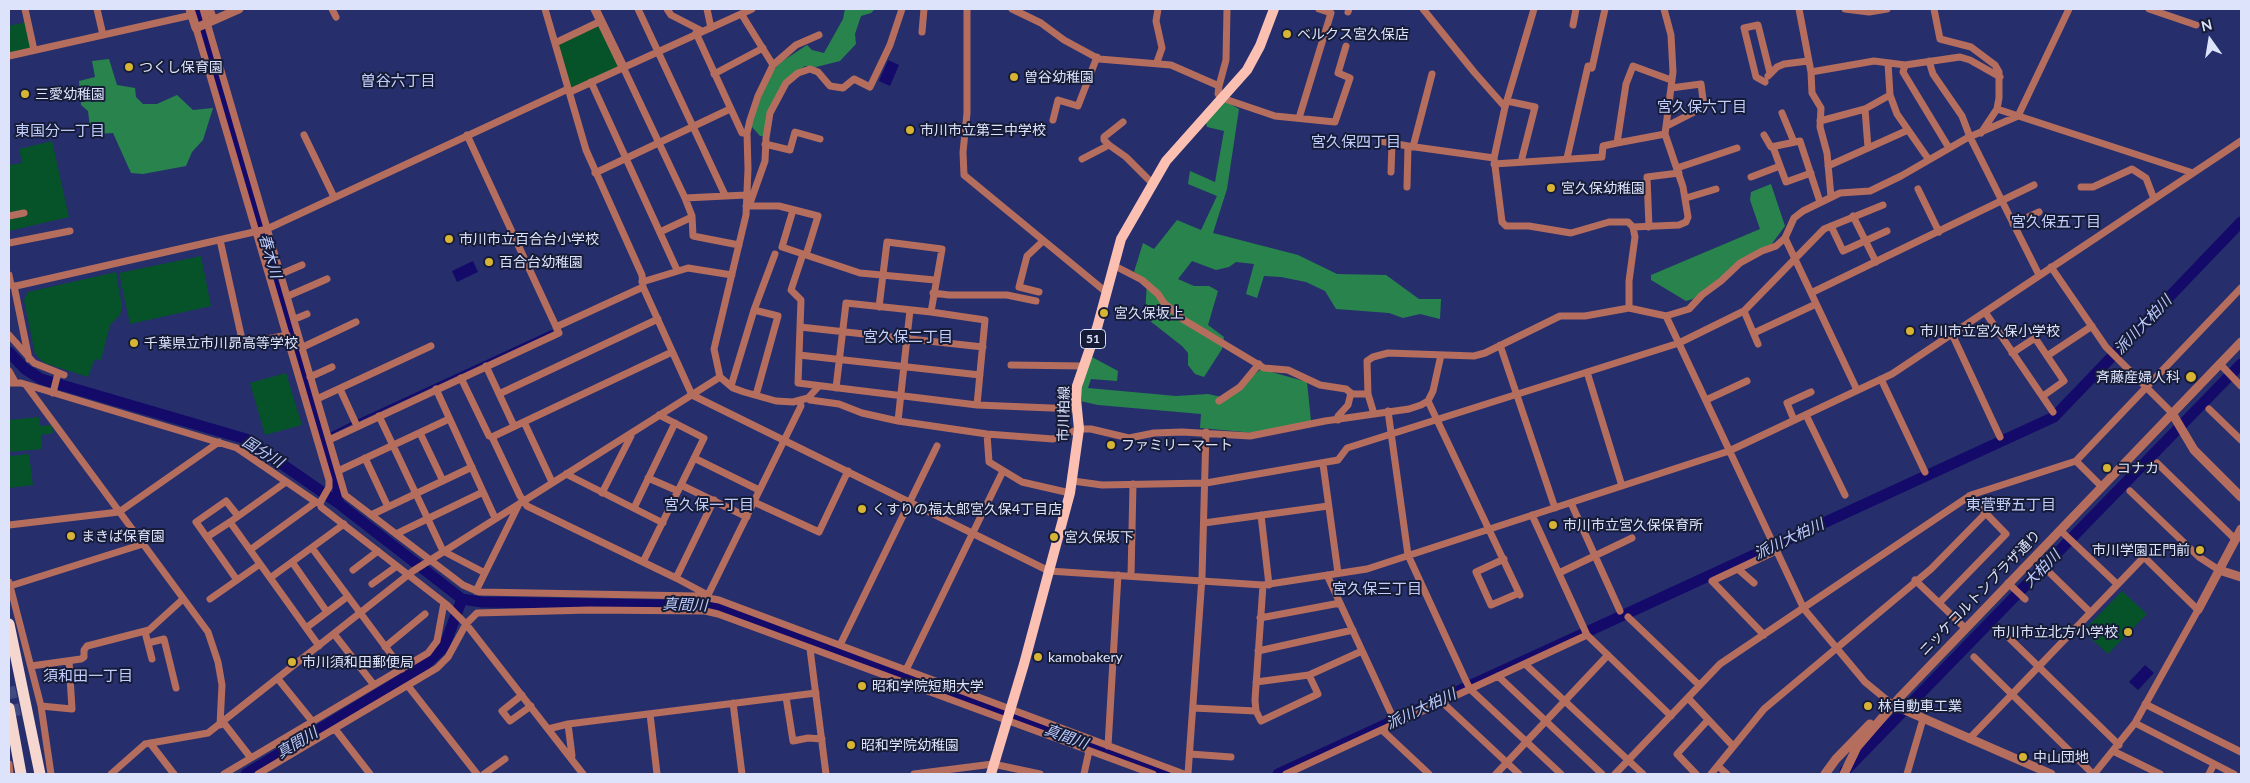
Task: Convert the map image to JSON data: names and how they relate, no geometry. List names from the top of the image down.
{
  "streets": {
    "main road": ["51", "市川柏線"],
    "street": ["ニッケコルトンプラザ通り"]
  },
  "districts": [
    "曽谷六丁目",
    "宮久保六丁目",
    "東国分一丁目",
    "宮久保四丁目",
    "宮久保五丁目",
    "宮久保二丁目",
    "宮久保一丁目",
    "東菅野五丁目",
    "宮久保三丁目",
    "須和田一丁目"
  ],
  "water": [
    "春木川",
    "派川大柏川",
    "国分川",
    "大柏川",
    "真間川"
  ],
  "places": [
    "ベルクス宮久保店",
    "つくし保育園",
    "曽谷幼稚園",
    "三愛幼稚園",
    "市川市立第三中学校",
    "宮久保幼稚園",
    "市川市立百合台小学校",
    "百合台幼稚園",
    "宮久保坂上",
    "市川市立宮久保小学校",
    "千葉県立市川昴高等学校",
    "斉藤産婦人科",
    "ファミリーマート",
    "コナカ",
    "くすりの福太郎宮久保4丁目店",
    "市川市立宮久保保育所",
    "まきば保育園",
    "宮久保坂下",
    "市川学園正門前",
    "市川市立北方小学校",
    "kamobakery",
    "市川須和田郵便局",
    "昭和学院短期大学",
    "林自動車工業",
    "昭和学院幼稚園",
    "中山団地"
  ],
  "north": "top"
}
